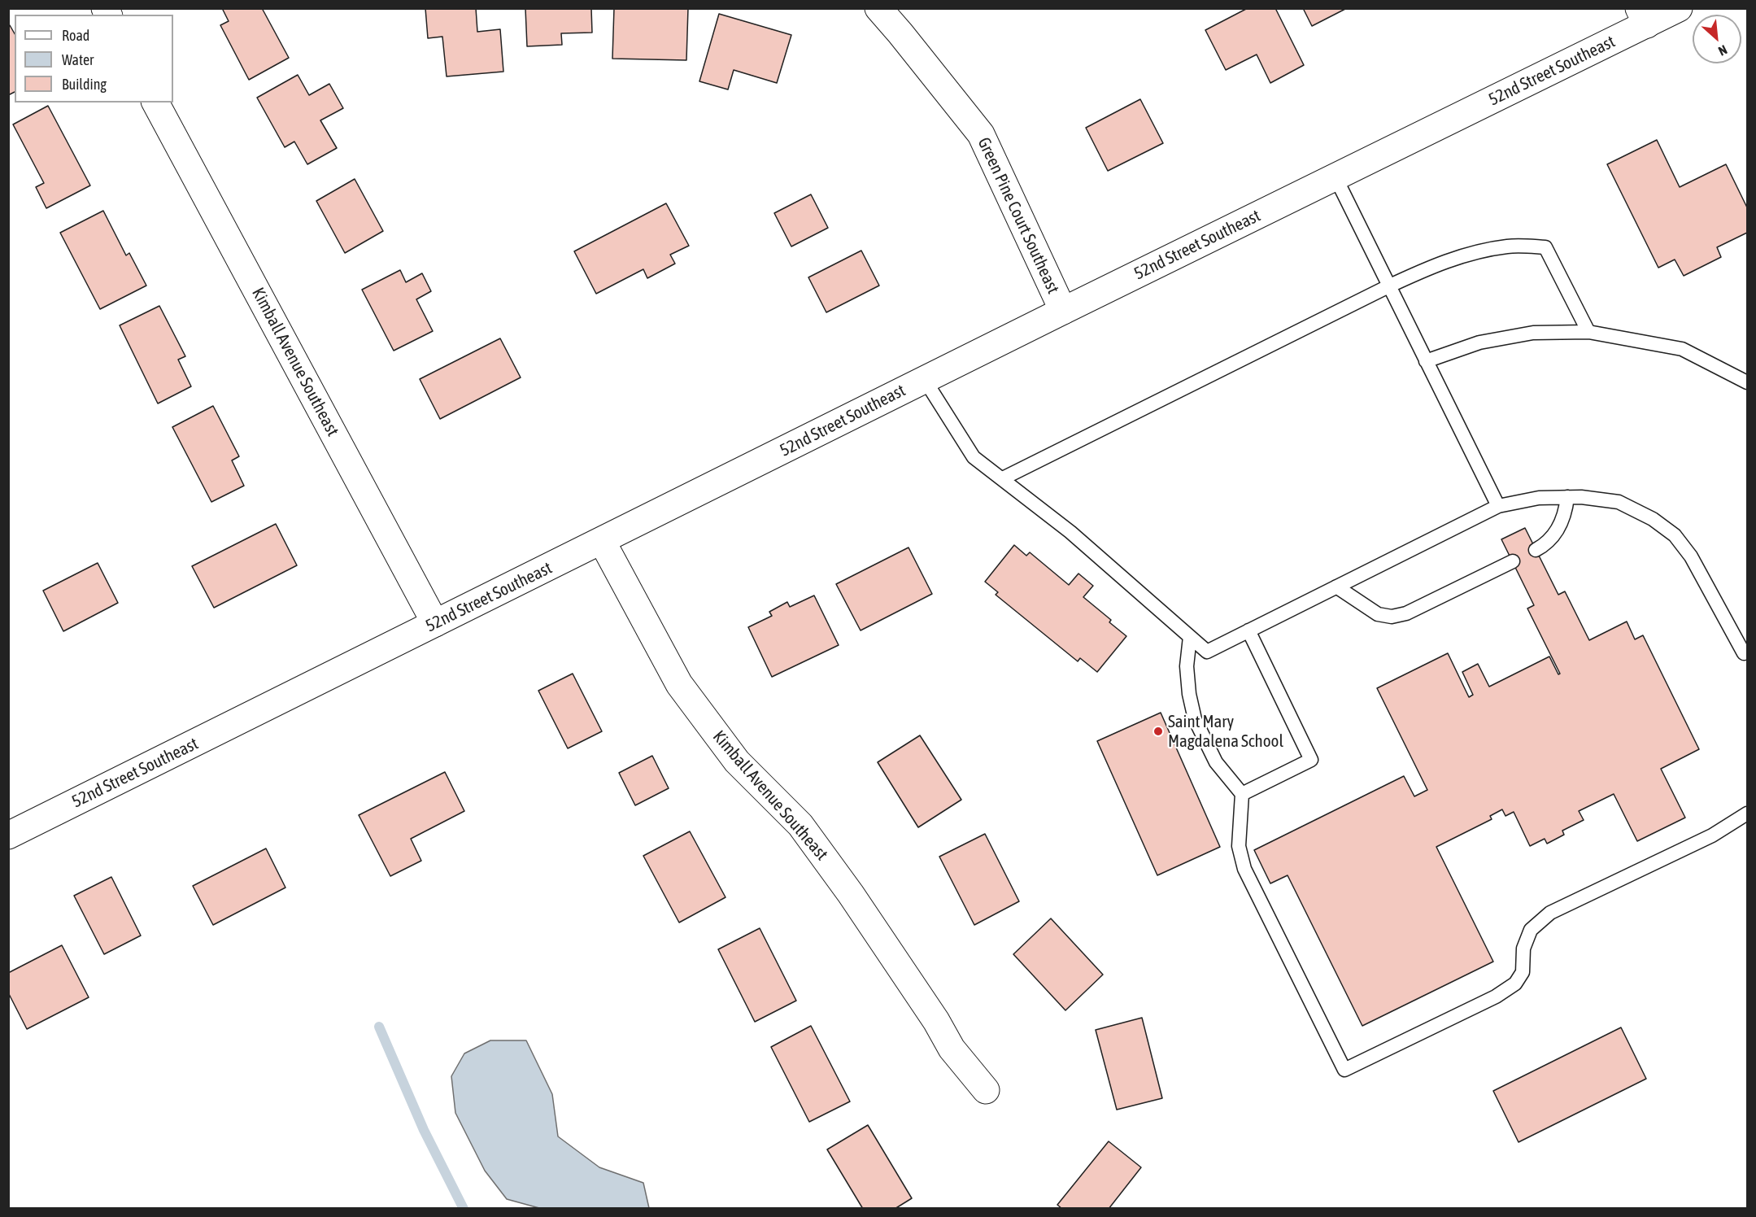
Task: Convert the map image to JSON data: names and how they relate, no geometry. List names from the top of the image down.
{
  "streets": {
    "main road": ["52nd Street Southeast", "Green Pine Court Southeast", "Kimball Avenue Southeast"]
  },
  "crossings": [
    ["52nd Street Southeast", "Green Pine Court Southeast"],
    ["52nd Street Southeast", "Kimball Avenue Southeast"]
  ],
  "places": ["Saint Mary Magdalena School"],
  "legend": ["Road", "Water", "Building"],
  "north": "bottom right"
}
